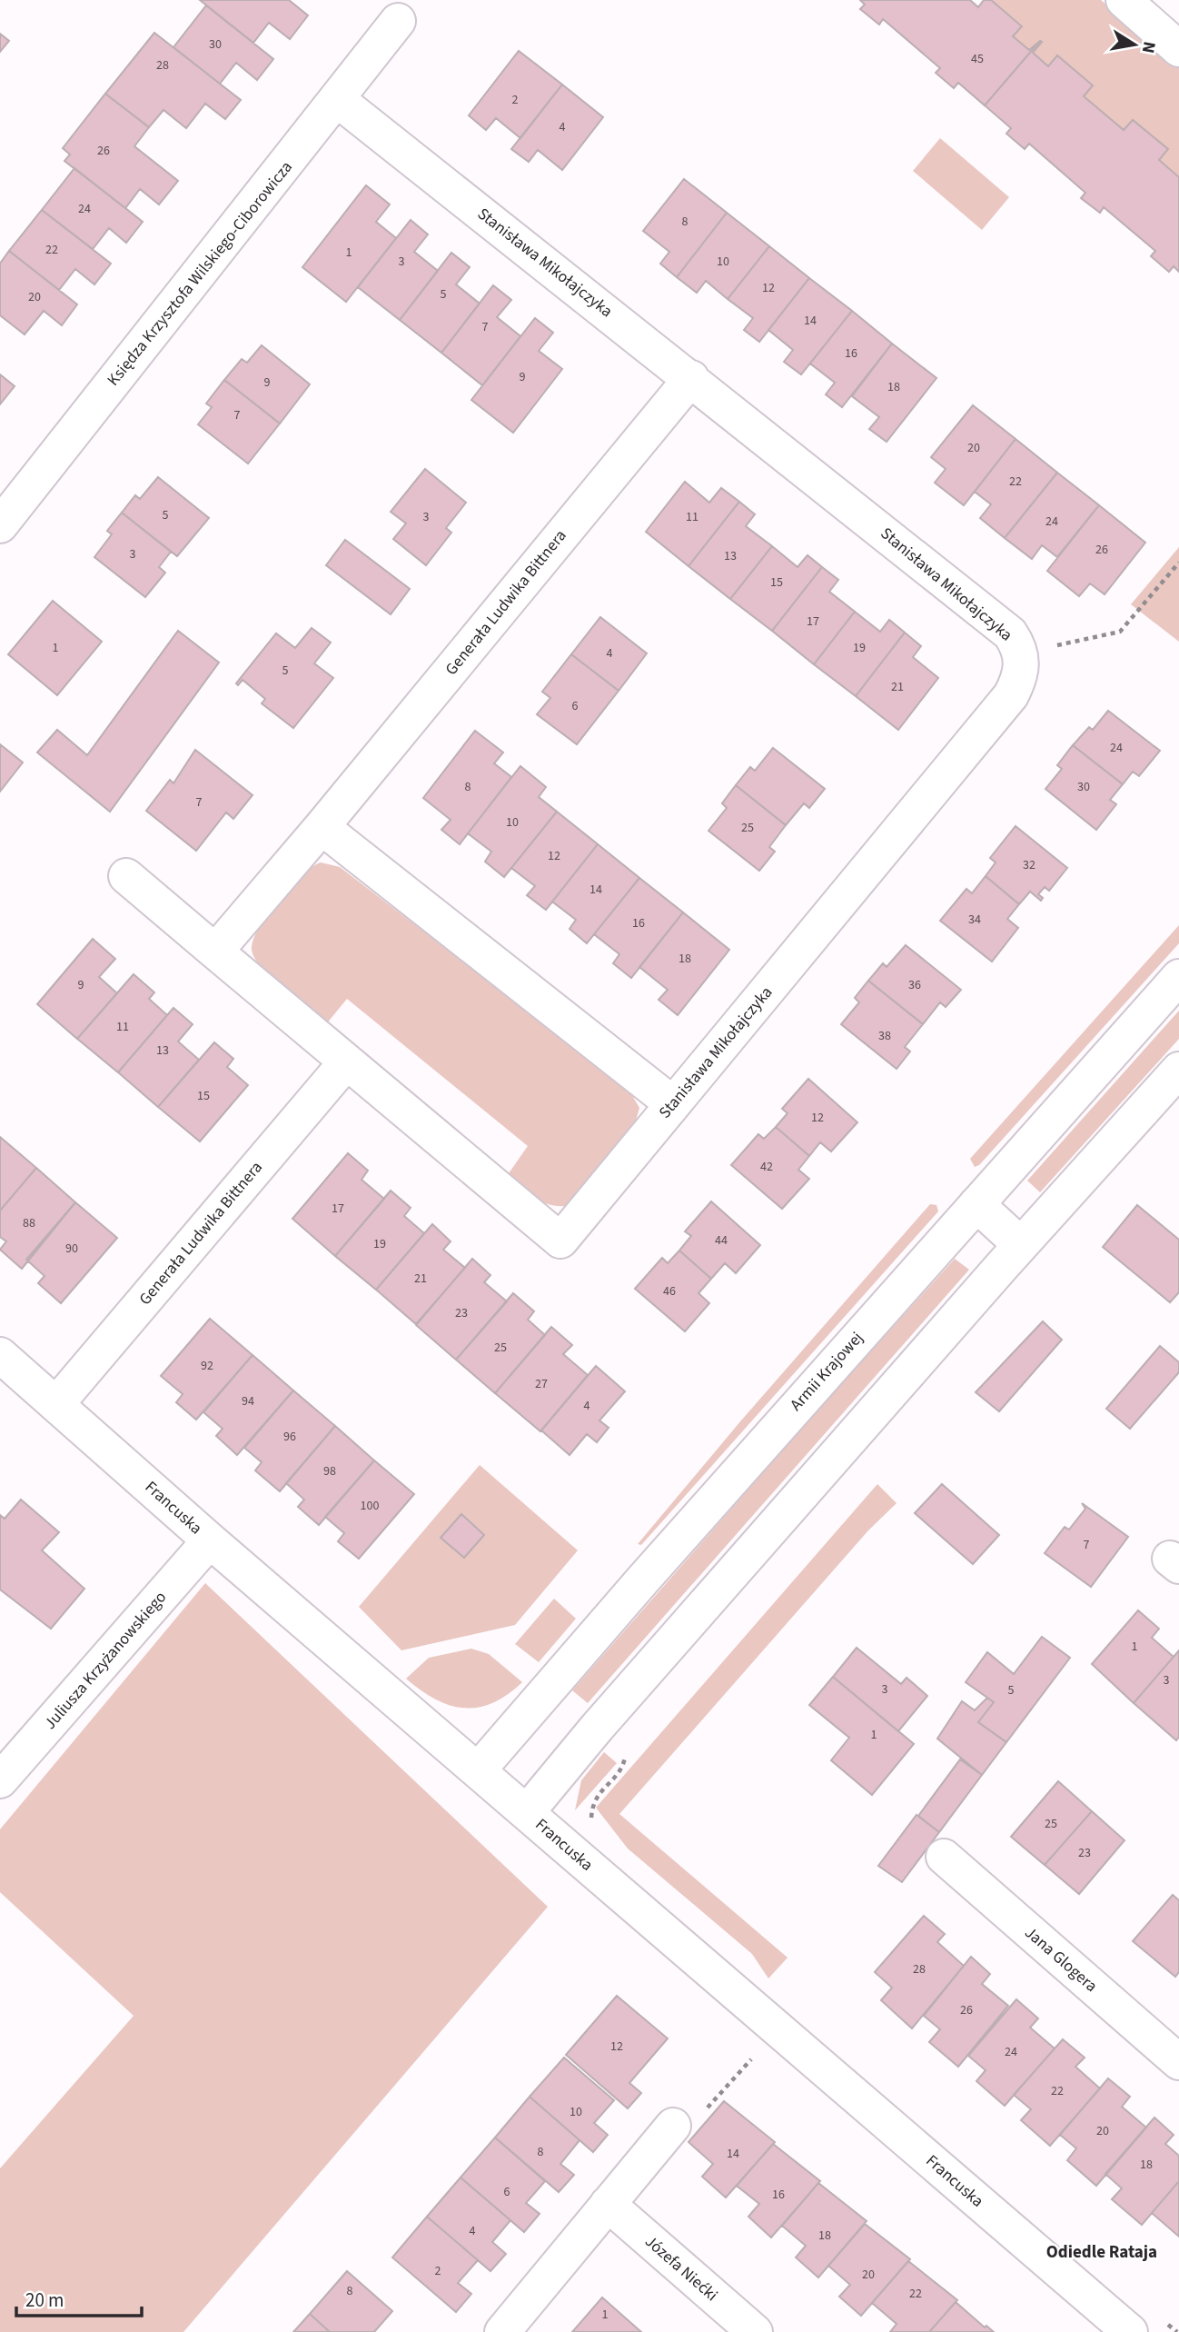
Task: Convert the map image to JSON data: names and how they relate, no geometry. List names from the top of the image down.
{
  "streets": {
    "street": [
      "Stanisława Mikołajczyka",
      "Księdza Krzysztofa Wilskiego-Ciborowicza",
      "Generała Ludwika Bittnera",
      "Armii Krajowej",
      "Francuska",
      "Juliusza Krzyżanowskiego",
      "Jana Glogera",
      "Józefa Niećki"
    ]
  },
  "crossings": [
    ["Stanisława Mikołajczyka", "Księdza Krzysztofa Wilskiego-Ciborowicza"],
    ["Stanisława Mikołajczyka", "Generała Ludwika Bittnera"],
    ["Generała Ludwika Bittnera", "Francuska"],
    ["Armii Krajowej", "Francuska"],
    ["Francuska", "Juliusza Krzyżanowskiego"]
  ],
  "districts": ["Odiedle Rataja"],
  "house_numbers": [
    "30",
    "45",
    "28",
    "2",
    "4",
    "26",
    "24",
    "8",
    "22",
    "1",
    "3",
    "10",
    "12",
    "5",
    "20",
    "14",
    "7",
    "16",
    "9",
    "9",
    "18",
    "7",
    "20",
    "22",
    "5",
    "3",
    "11",
    "24",
    "26",
    "3",
    "13",
    "15",
    "17",
    "1",
    "19",
    "4",
    "5",
    "21",
    "6",
    "24",
    "8",
    "30",
    "7",
    "10",
    "25",
    "12",
    "32",
    "14",
    "34",
    "16",
    "18",
    "9",
    "36",
    "11",
    "38",
    "13",
    "15",
    "12",
    "42",
    "17",
    "88",
    "44",
    "19",
    "90",
    "21",
    "46",
    "23",
    "25",
    "92",
    "27",
    "94",
    "4",
    "96",
    "98",
    "100",
    "7",
    "1",
    "3",
    "3",
    "5",
    "1",
    "25",
    "23",
    "28",
    "26",
    "12",
    "24",
    "22",
    "10",
    "20",
    "8",
    "14",
    "18",
    "6",
    "16",
    "4",
    "18",
    "2",
    "20",
    "8",
    "22",
    "1"
  ],
  "scale_bar": "20 m",
  "north": "right"
}
